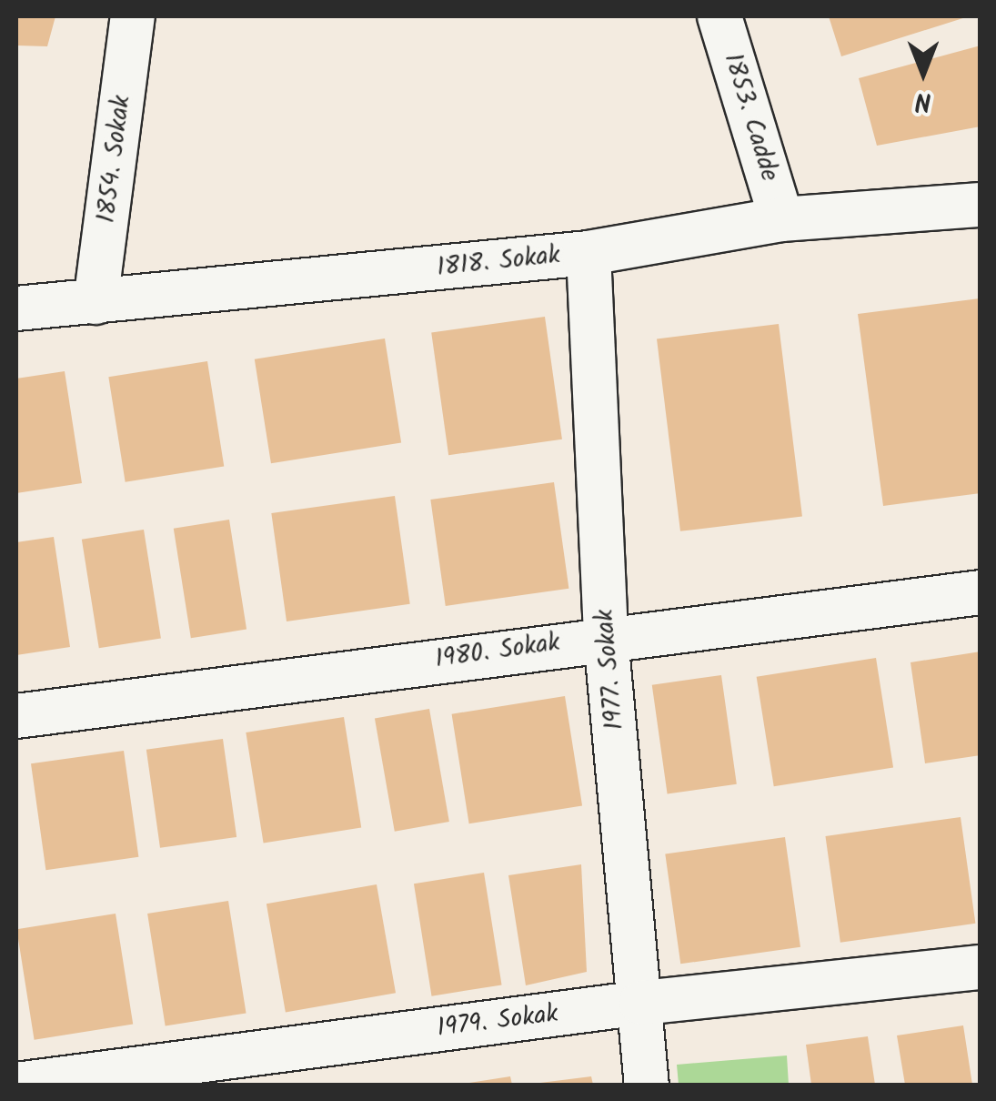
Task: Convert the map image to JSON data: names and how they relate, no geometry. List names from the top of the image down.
{
  "streets": {
    "street": [
      "1853. Cadde",
      "1854. Sokak",
      "1818. Sokak",
      "1980. Sokak",
      "1977. Sokak",
      "1979. Sokak"
    ]
  },
  "crossings": [
    ["1853. Cadde", "1818. Sokak"],
    ["1854. Sokak", "1818. Sokak"],
    ["1818. Sokak", "1977. Sokak"],
    ["1980. Sokak", "1977. Sokak"],
    ["1977. Sokak", "1979. Sokak"]
  ],
  "north": "bottom"
}
